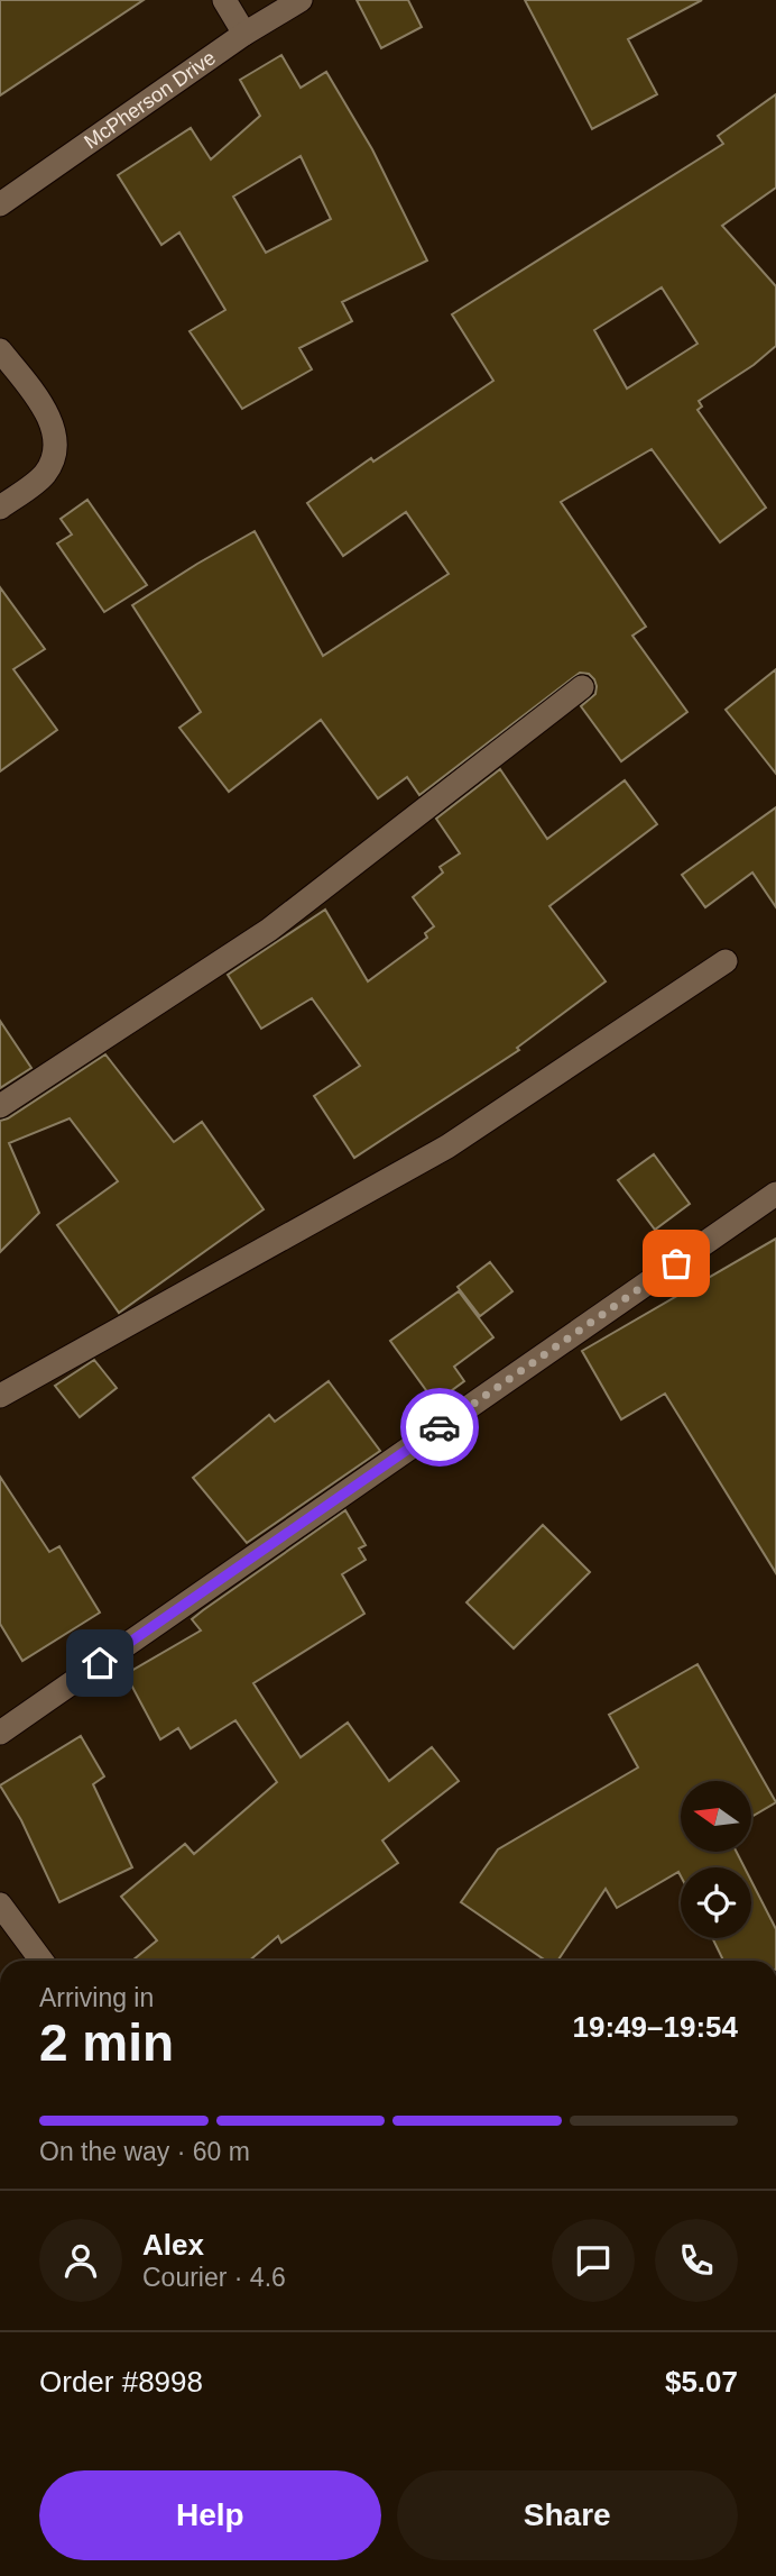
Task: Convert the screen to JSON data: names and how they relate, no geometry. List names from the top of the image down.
{
  "streets": {
    "street": ["McPherson Drive"]
  },
  "north": "left",
  "page": {
    "heading": ["2 min", "Arriving in", "19:49–19:54"],
    "panel": [
      "Alex",
      "Courier · 4.6",
      "Order #8998",
      "$5.07"
    ],
    "bar": "On the way · 60 m",
    "buttons": ["Help", "Share"]
  }
}
